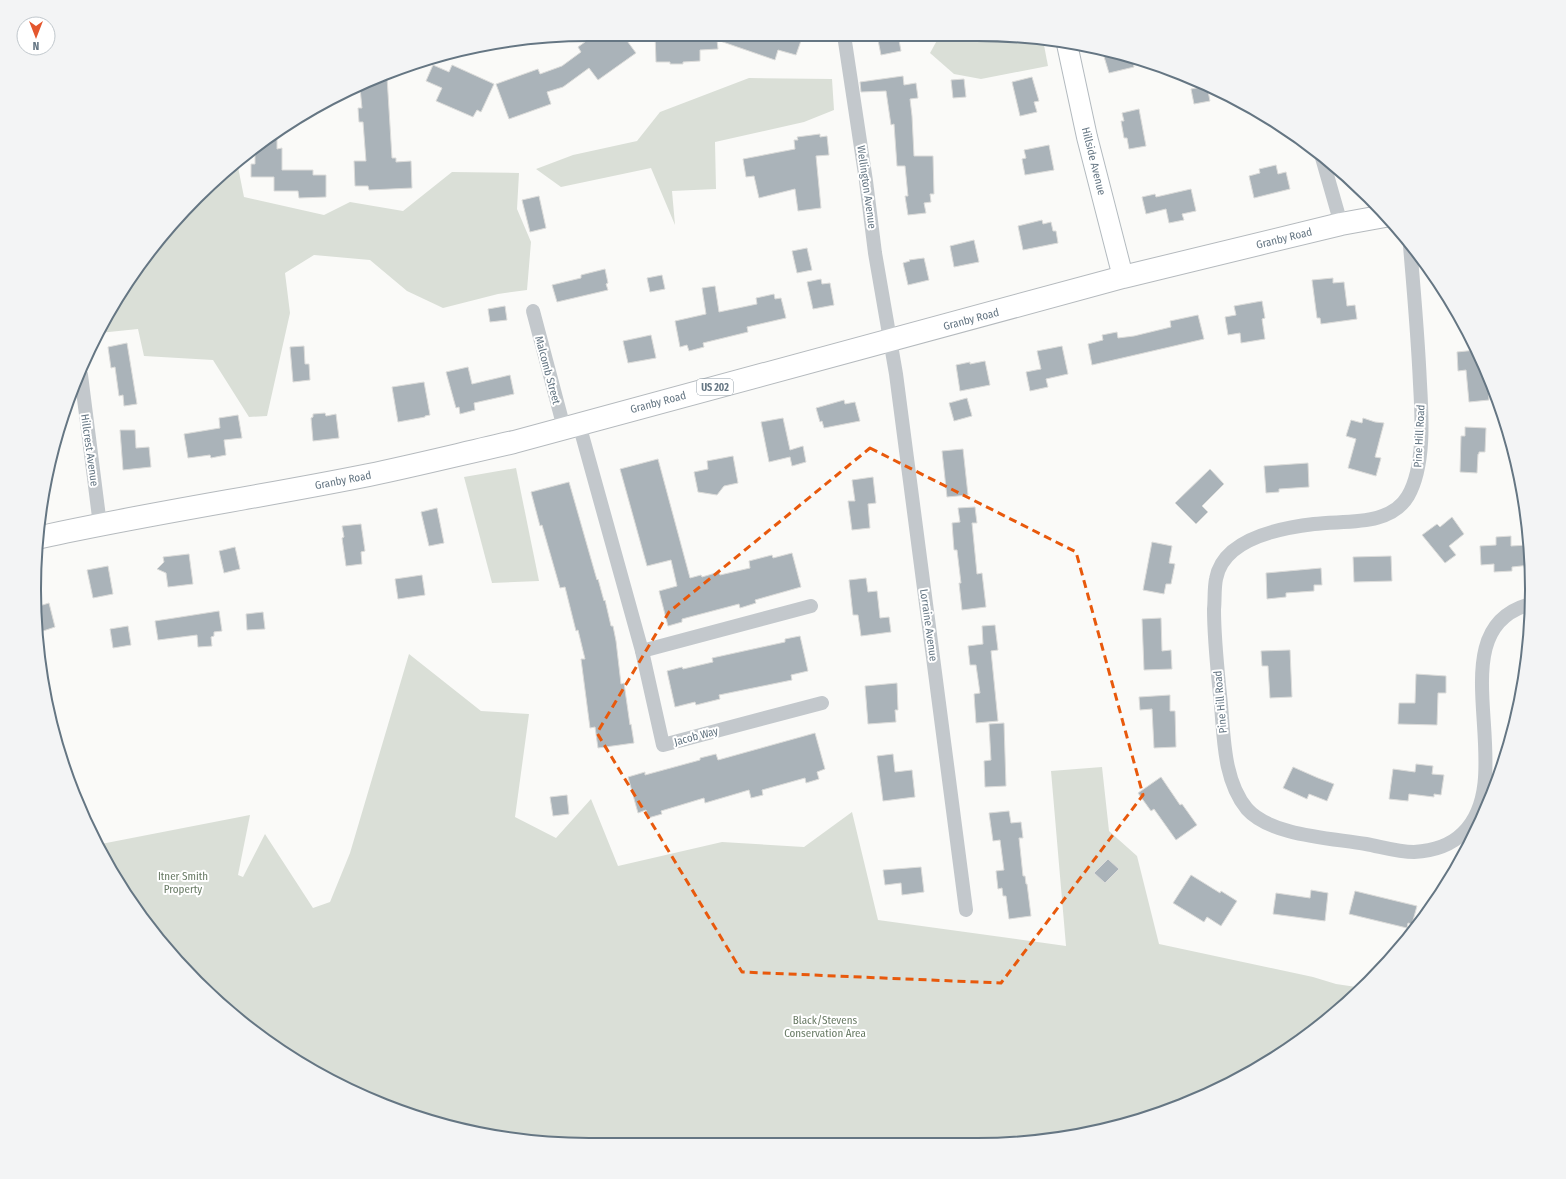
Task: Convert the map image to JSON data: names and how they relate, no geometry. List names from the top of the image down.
{
  "streets": {
    "main road": ["Granby Road", "US 202"],
    "street": [
      "Hillside Avenue",
      "Wellington Avenue",
      "Malcomb Street",
      "Pine Hill Road",
      "Hillcrest Avenue",
      "Lorraine Avenue",
      "Jacob Way"
    ]
  },
  "crossings": [
    ["Hillside Avenue", "Granby Road"],
    ["Wellington Avenue", "Granby Road"],
    ["Wellington Avenue", "Lorraine Avenue"],
    ["Granby Road", "Malcomb Street"],
    ["Granby Road", "Hillcrest Avenue"],
    ["Granby Road", "Lorraine Avenue"],
    ["Granby Road", "Jacob Way"],
    ["Malcomb Street", "Jacob Way"]
  ],
  "parks": ["Itner Smith Property", "Black/Stevens Conservation Area"],
  "north": "bottom"
}
